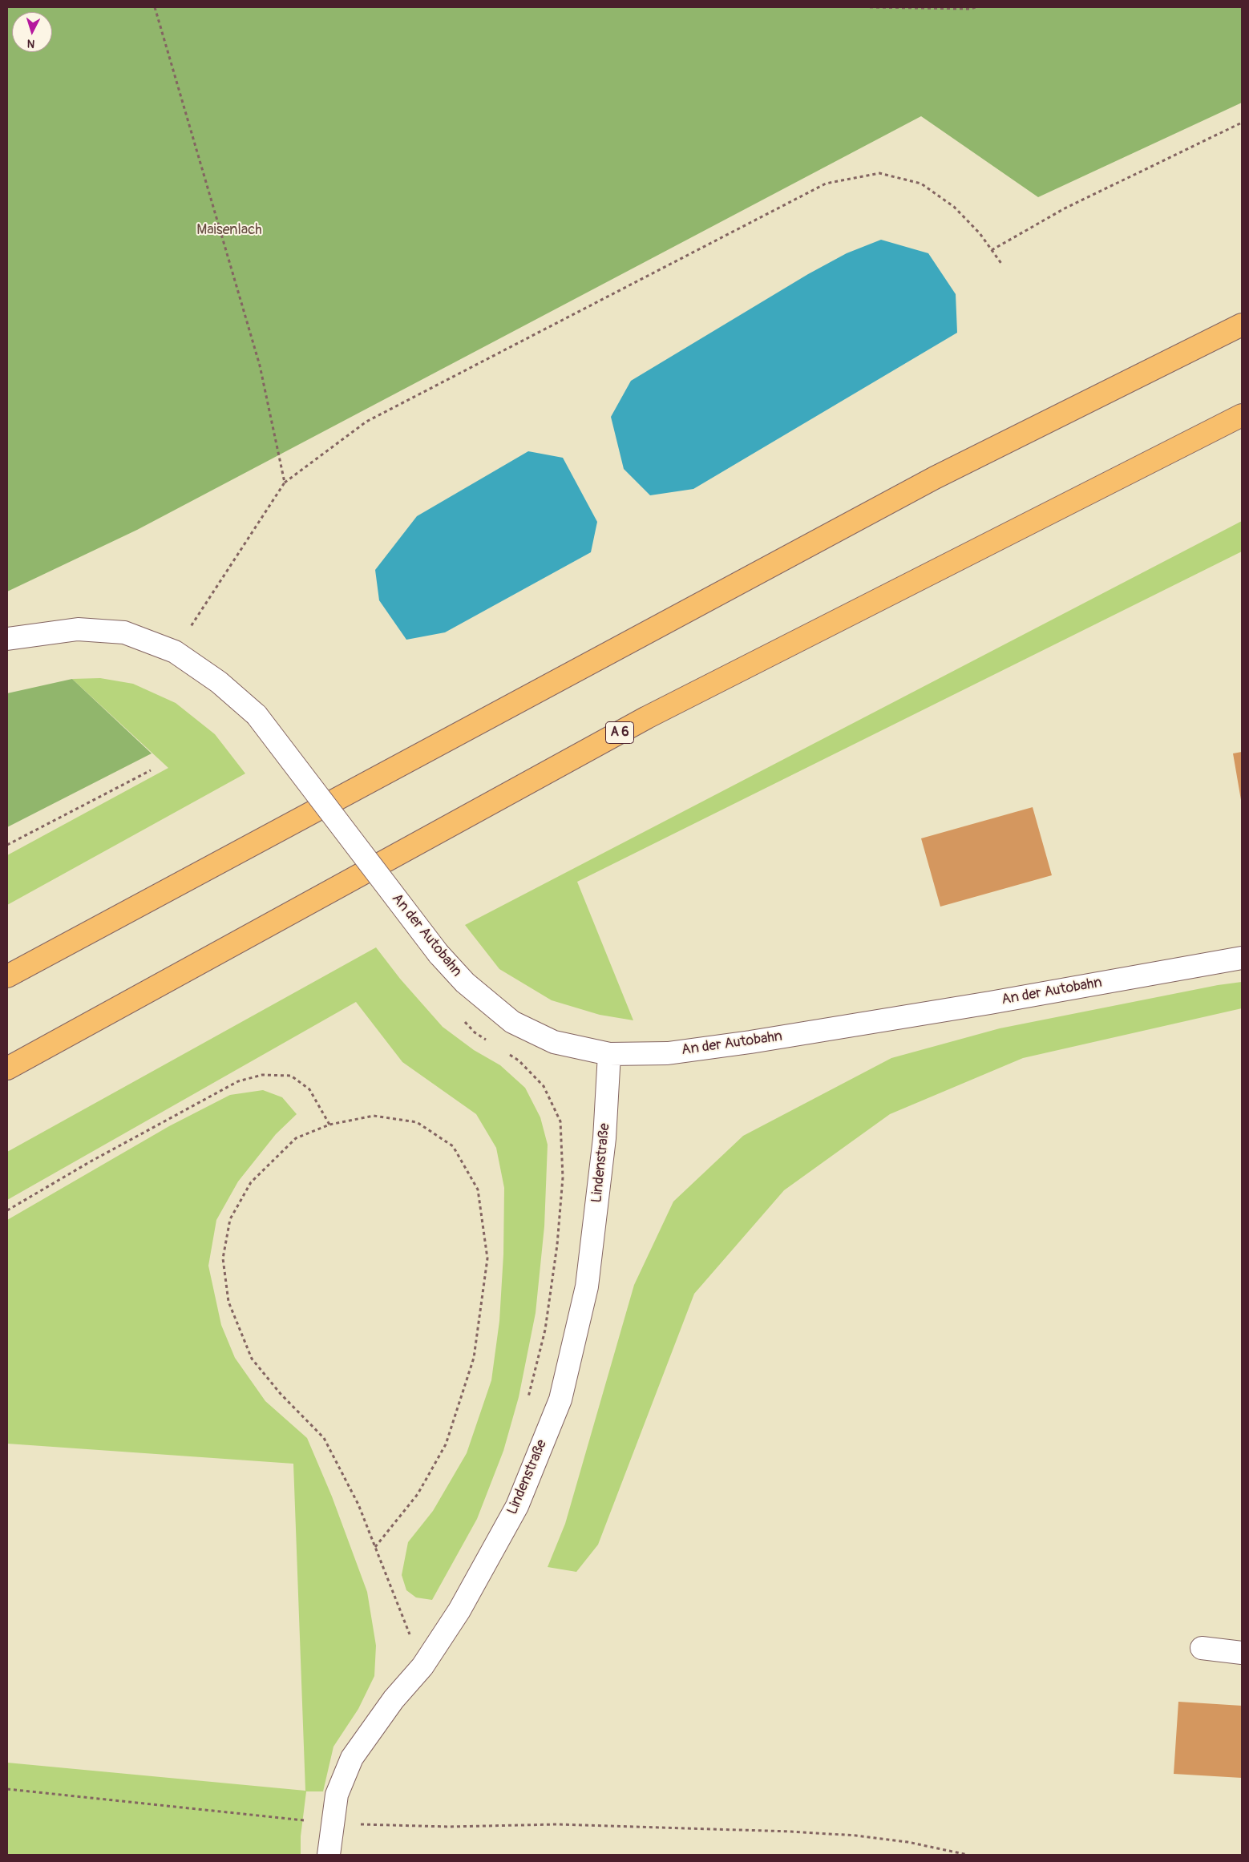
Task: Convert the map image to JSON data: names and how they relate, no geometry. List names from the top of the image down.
{
  "streets": {
    "highway": ["A 6"],
    "street": ["An der Autobahn", "Lindenstraße"]
  },
  "crossings": [
    ["An der Autobahn", "Lindenstraße"]
  ],
  "parks": ["Maisenlach"],
  "north": "bottom"
}
